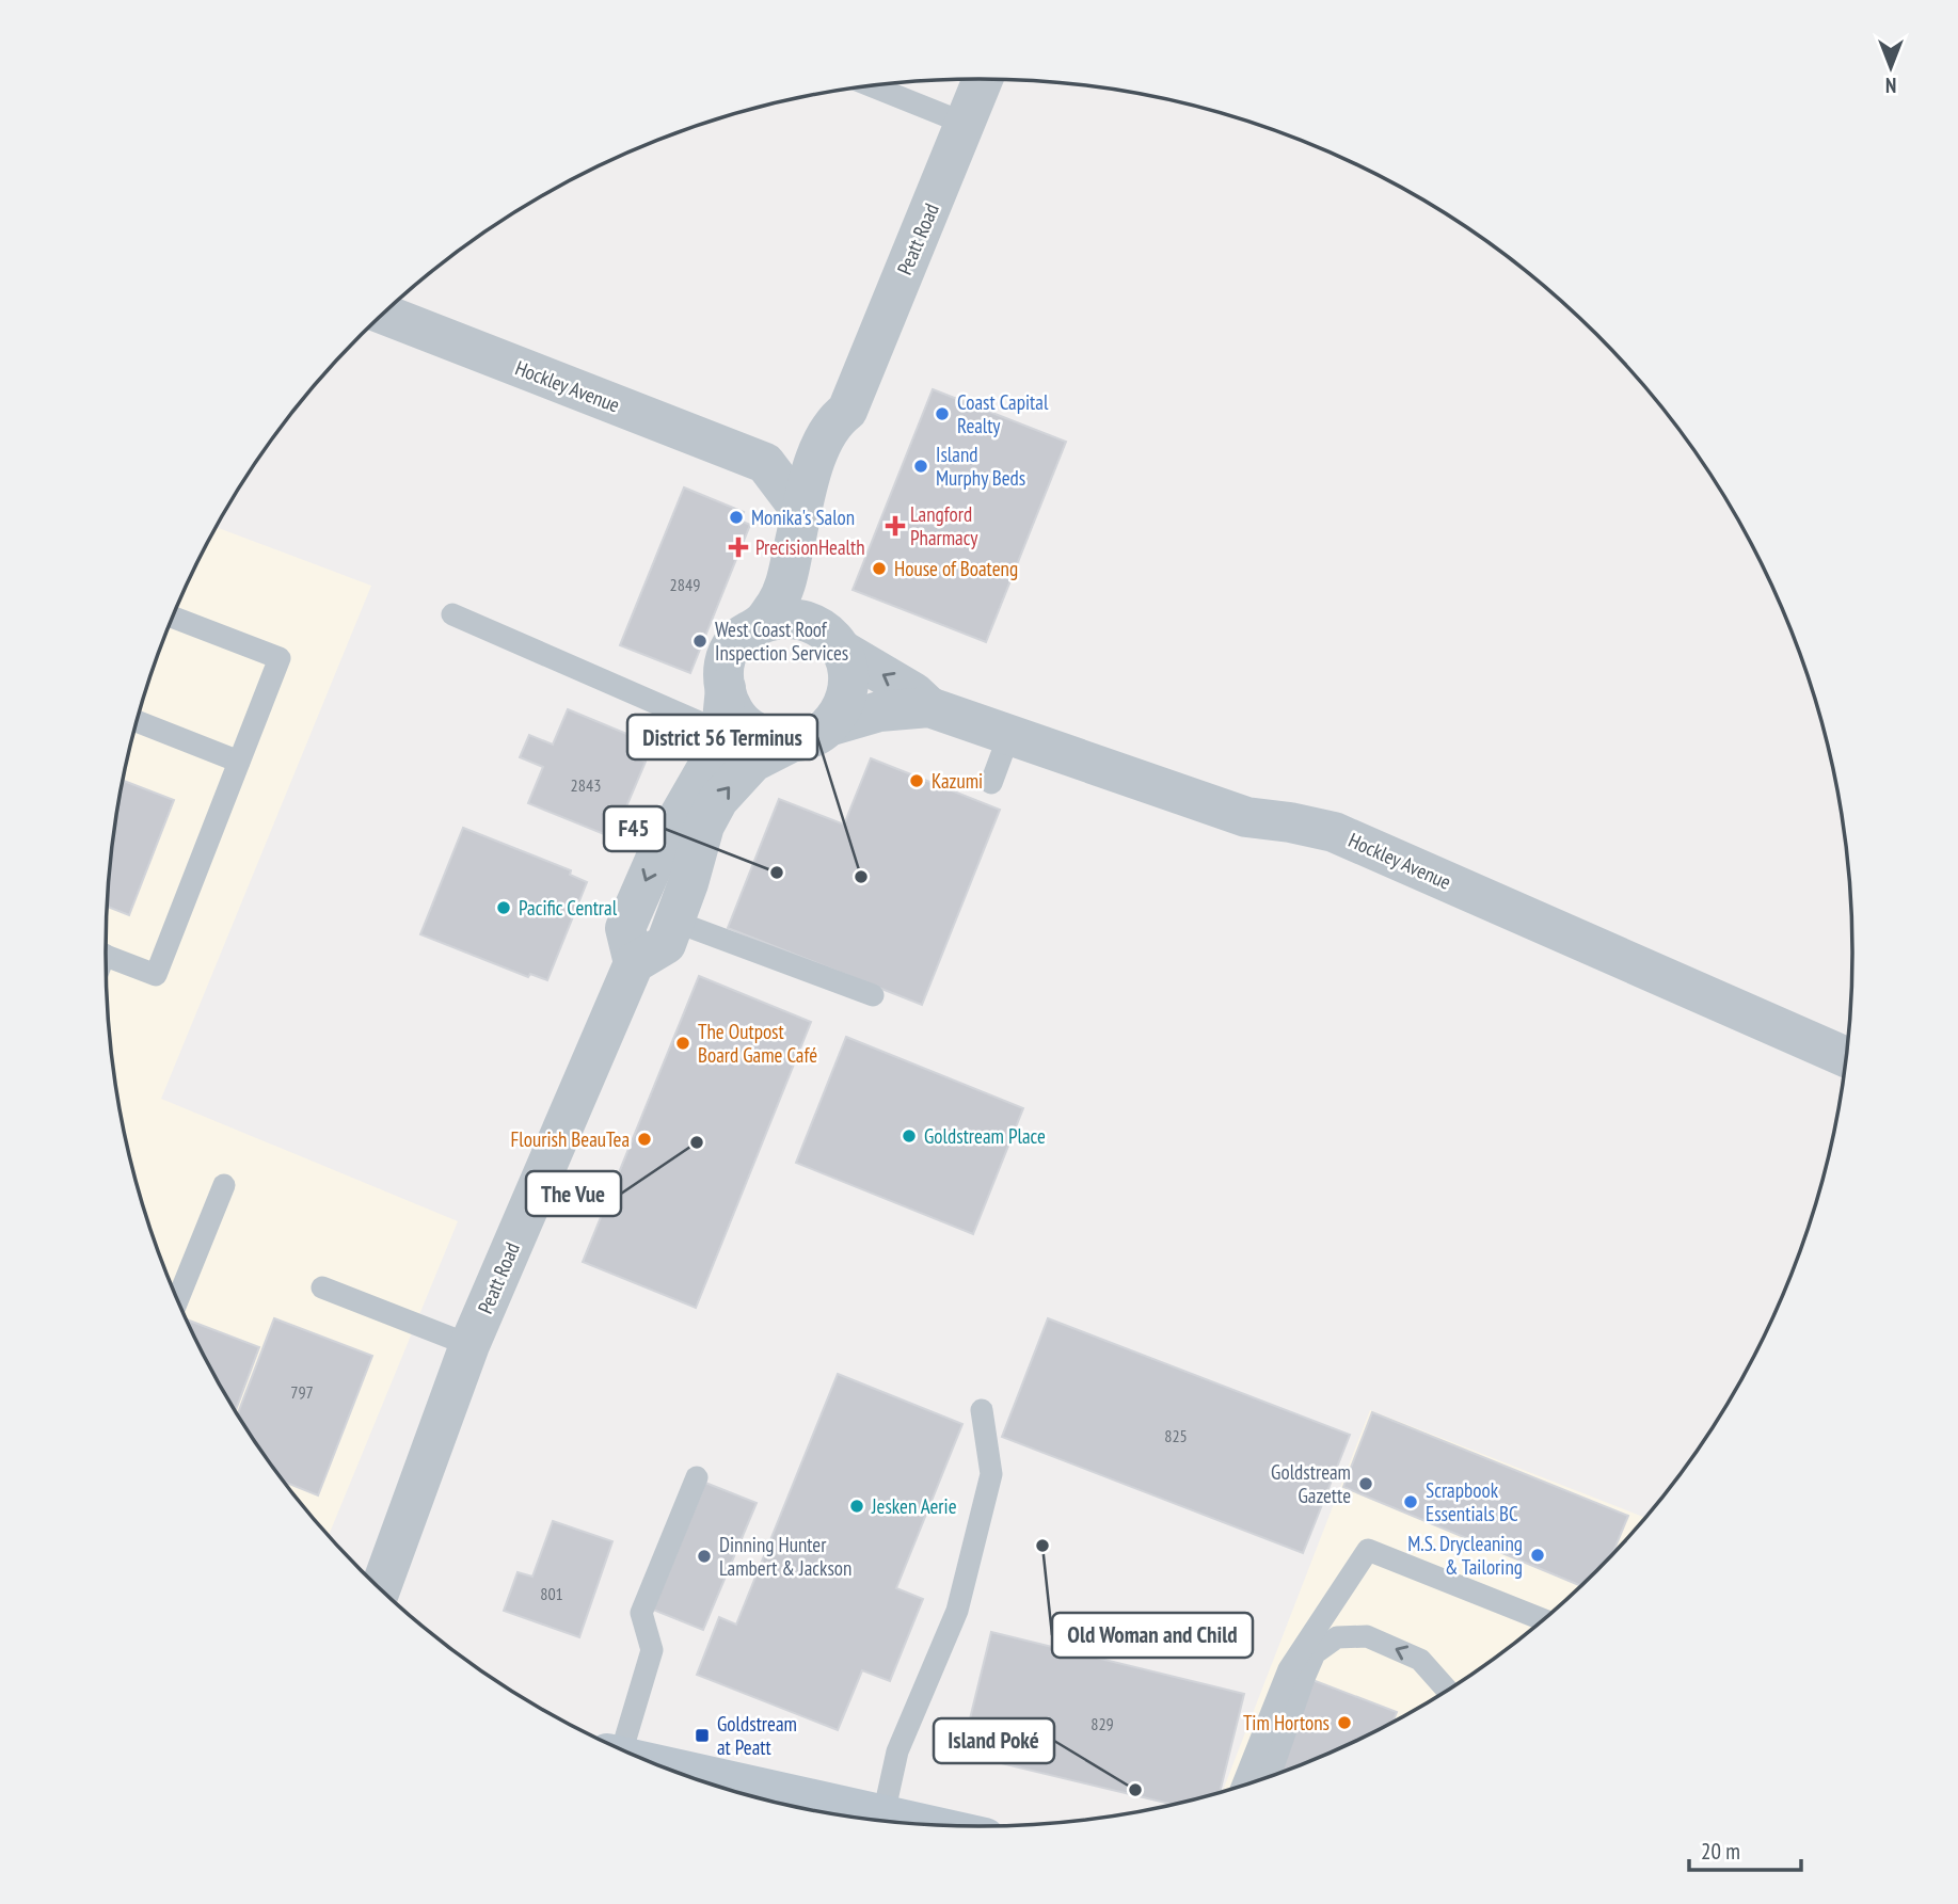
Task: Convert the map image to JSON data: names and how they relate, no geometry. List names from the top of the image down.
{
  "streets": {
    "street": ["Peatt Road", "Hockley Avenue"]
  },
  "crossings": [
    ["Peatt Road", "Hockley Avenue"]
  ],
  "places": {
    "other": [
      "Coast Capital Realty",
      "Island Murphy Beds",
      "Monika's Salon",
      "House of Boateng",
      "West Coast Roof Inspection Services",
      "Kazumi",
      "F45",
      "District 56 Terminus",
      "Pacific Central",
      "The Outpost Board Game Café",
      "Goldstream Place",
      "Flourish BeauTea",
      "The Vue",
      "Goldstream Gazette",
      "Scrapbook Essentials BC",
      "Jesken Aerie",
      "Old Woman and Child",
      "M.S. Drycleaning & Tailoring",
      "Dinning Hunter Lambert & Jackson",
      "Tim Hortons",
      "Island Poké"
    ],
    "health": ["Langford Pharmacy", "PrecisionHealth"],
    "transit": ["Goldstream at Peatt"]
  },
  "house_numbers": [
    "2849",
    "2843",
    "797",
    "825",
    "801",
    "829"
  ],
  "scale_bar": "20 m",
  "north": "bottom"
}
